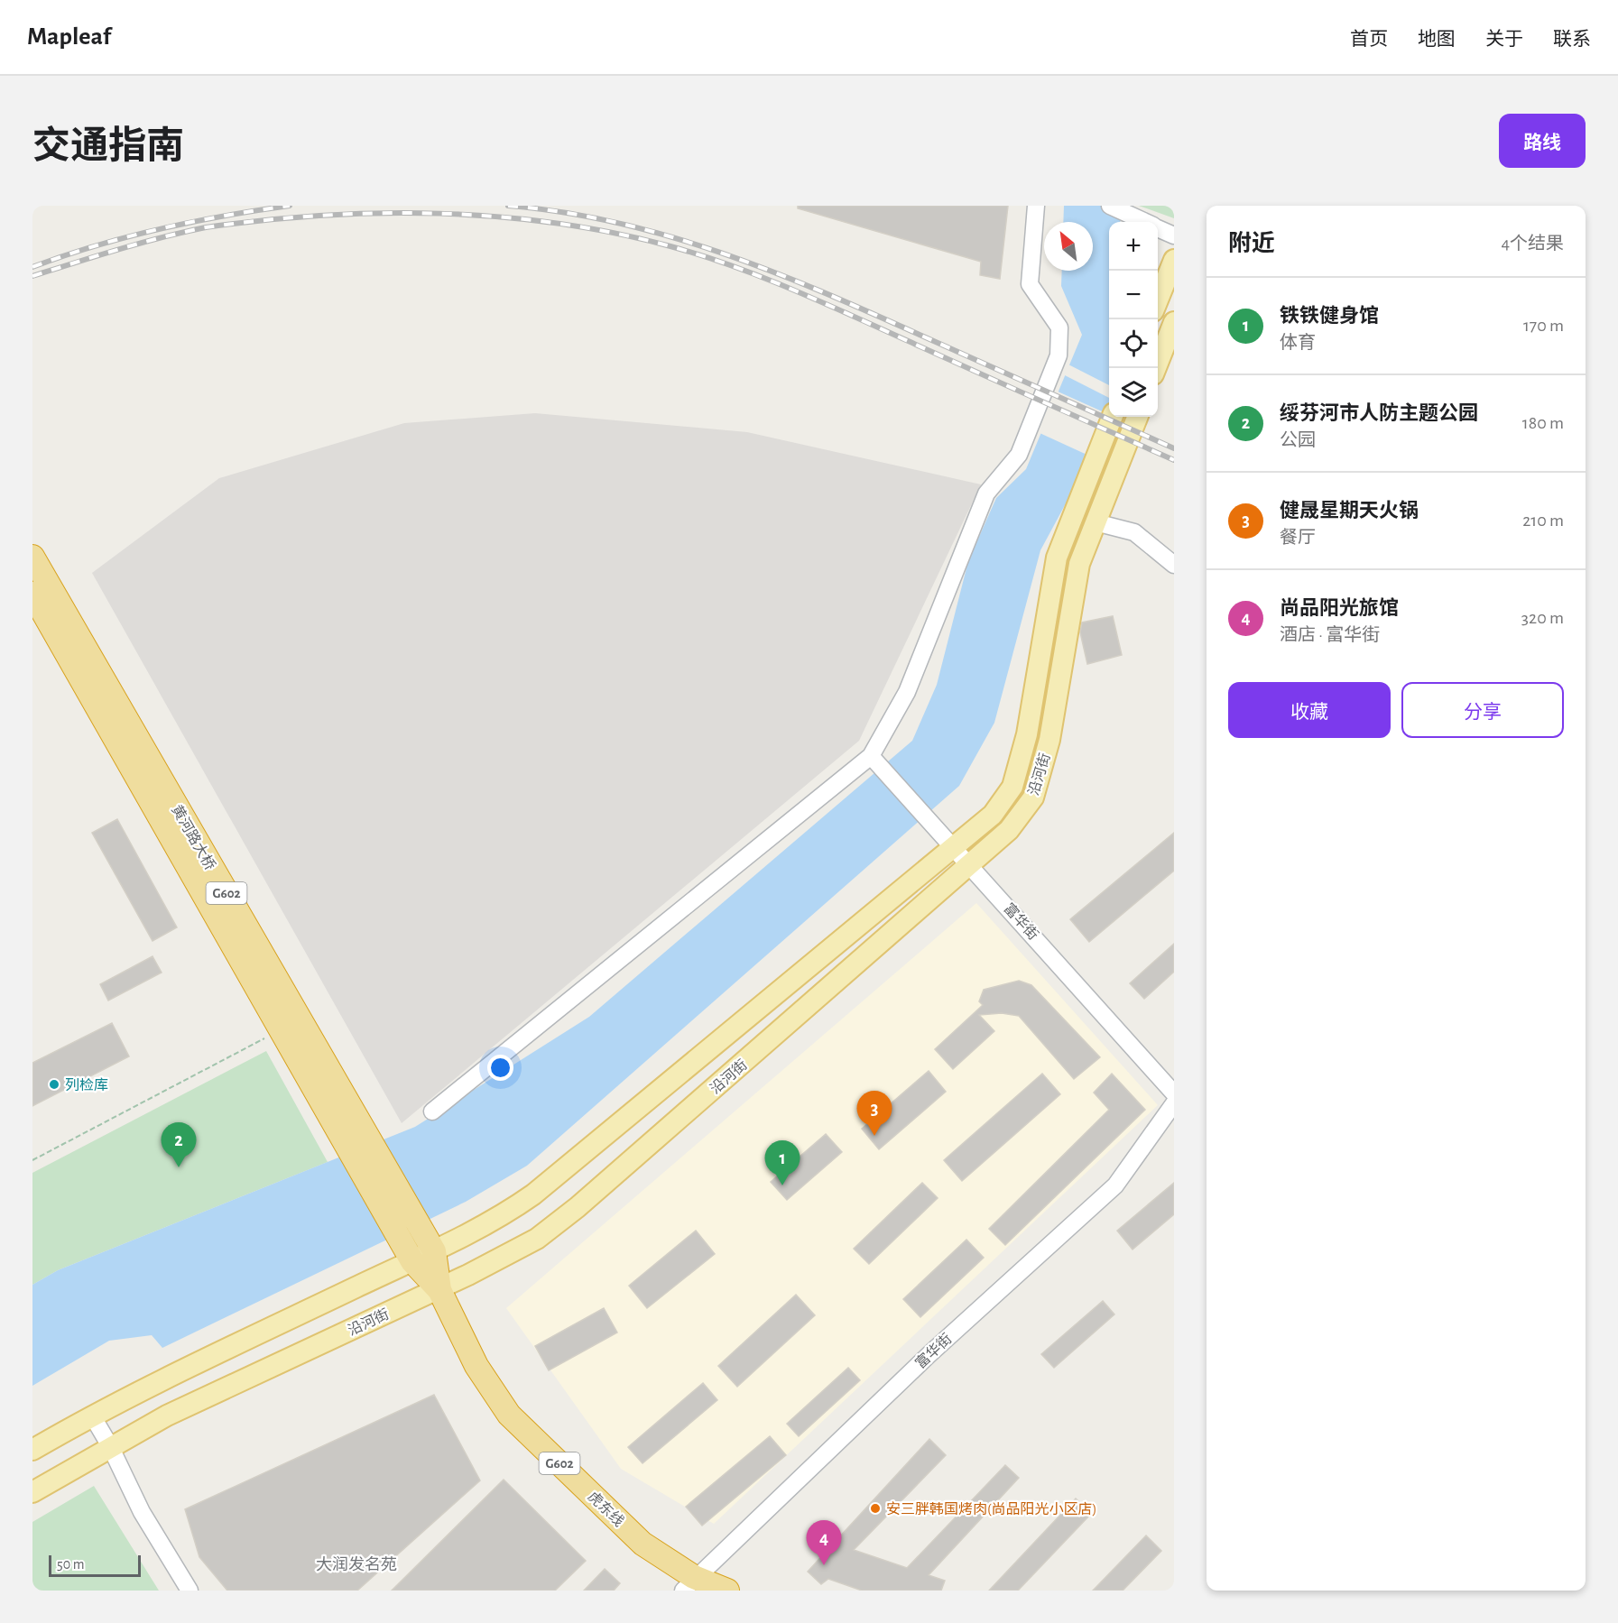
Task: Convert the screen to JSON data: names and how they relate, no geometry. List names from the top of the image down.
{
  "streets": {
    "highway": ["黄河路大桥", "G602", "虎东线"],
    "main road": ["沿河街"],
    "street": ["富华街"]
  },
  "crossings": [
    ["沿河街", "G602"],
    ["沿河街", "富华街"],
    ["沿河街", "虎东线"],
    ["黄河路大桥", "G602"],
    ["G602", "虎东线"],
    ["富华街", "虎东线"]
  ],
  "districts": ["大润发名苑"],
  "places": ["列检库", "安三胖韩国烤肉(尚品阳光小区店)"],
  "scale_bar": "50 m",
  "north": "top left",
  "page": {
    "header": "Mapleaf",
    "nav": [
      "首页",
      "地图",
      "关于",
      "联系"
    ],
    "title": "交通指南",
    "buttons": [
      "路线",
      ["收藏", "分享"]
    ],
    "heading": ["附近", "4个结果"],
    "map_buttons": ["+", "−"],
    "list": [
      {
        "mark": "1",
        "name": "铁铁健身馆",
        "note": "体育",
        "value": "170 m"
      },
      {
        "mark": "2",
        "name": "绥芬河市人防主题公园",
        "note": "公园",
        "value": "180 m"
      },
      {
        "mark": "3",
        "name": "健晟星期天火锅",
        "note": "餐厅",
        "value": "210 m"
      },
      {
        "mark": "4",
        "name": "尚品阳光旅馆",
        "note": "酒店 · 富华街",
        "value": "320 m"
      }
    ],
    "pins": [
      "3",
      "2",
      "1",
      "4"
    ],
    "scale": "50 m"
  }
}
